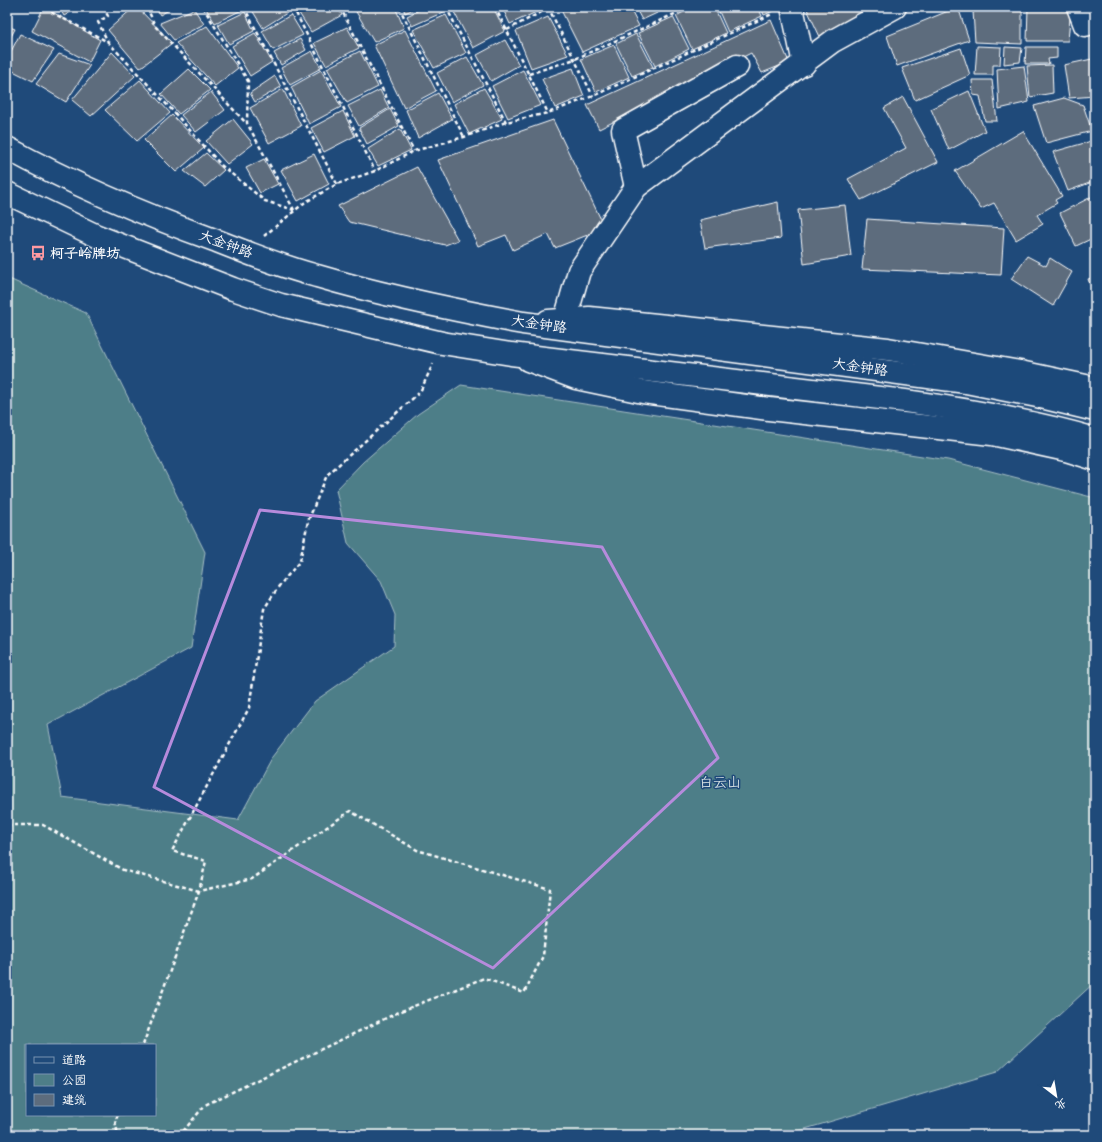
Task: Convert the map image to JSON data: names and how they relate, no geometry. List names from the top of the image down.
{
  "streets": {
    "main road": ["大金钟路"]
  },
  "parks": ["白云山"],
  "places": {
    "bus stop": ["柯子岭牌坊"]
  },
  "legend": ["道路", "公园", "建筑"],
  "north": "bottom right"
}
